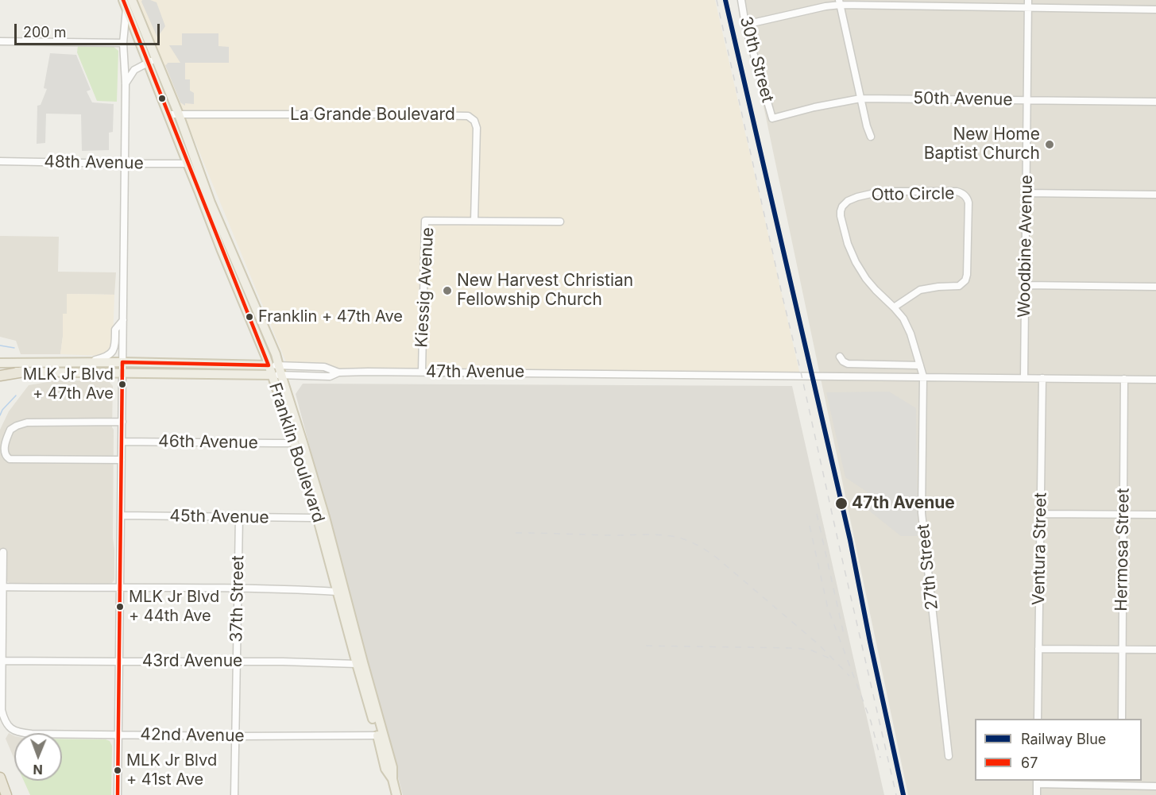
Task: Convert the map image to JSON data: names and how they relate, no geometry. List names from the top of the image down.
{
  "streets": {
    "main road": ["47th Avenue", "Franklin Boulevard"],
    "street": [
      "30th Street",
      "50th Avenue",
      "La Grande Boulevard",
      "48th Avenue",
      "Otto Circle",
      "Woodbine Avenue",
      "Kiessig Avenue",
      "46th Avenue",
      "45th Avenue",
      "Ventura Street",
      "Hermosa Street",
      "27th Street",
      "37th Street",
      "43rd Avenue",
      "42nd Avenue"
    ]
  },
  "crossings": [
    ["30th Street", "50th Avenue"],
    ["50th Avenue", "Woodbine Avenue"],
    ["La Grande Boulevard", "Kiessig Avenue"],
    ["La Grande Boulevard", "Franklin Boulevard"],
    ["48th Avenue", "Franklin Boulevard"],
    ["Otto Circle", "47th Avenue"],
    ["Otto Circle", "27th Street"],
    ["Woodbine Avenue", "47th Avenue"],
    ["Kiessig Avenue", "47th Avenue"],
    ["47th Avenue", "Franklin Boulevard"],
    ["47th Avenue", "Ventura Street"],
    ["47th Avenue", "Hermosa Street"],
    ["47th Avenue", "27th Street"],
    ["46th Avenue", "Franklin Boulevard"],
    ["Franklin Boulevard", "45th Avenue"],
    ["Franklin Boulevard", "43rd Avenue"],
    ["Franklin Boulevard", "42nd Avenue"],
    ["45th Avenue", "37th Street"],
    ["37th Street", "43rd Avenue"],
    ["37th Street", "42nd Avenue"],
    ["43rd Avenue", "42nd Avenue"]
  ],
  "places": [
    "New Home Baptist Church",
    "New Harvest Christian Fellowship Church",
    "Franklin + 47th Ave",
    "MLK Jr Blvd + 47th Ave",
    "47th Avenue",
    "MLK Jr Blvd + 44th Ave",
    "MLK Jr Blvd + 41st Ave"
  ],
  "lines": ["rail line Blue", "transit line 67"],
  "legend": ["Railway Blue", "67"],
  "scale_bar": "200 m",
  "north": "bottom"
}
